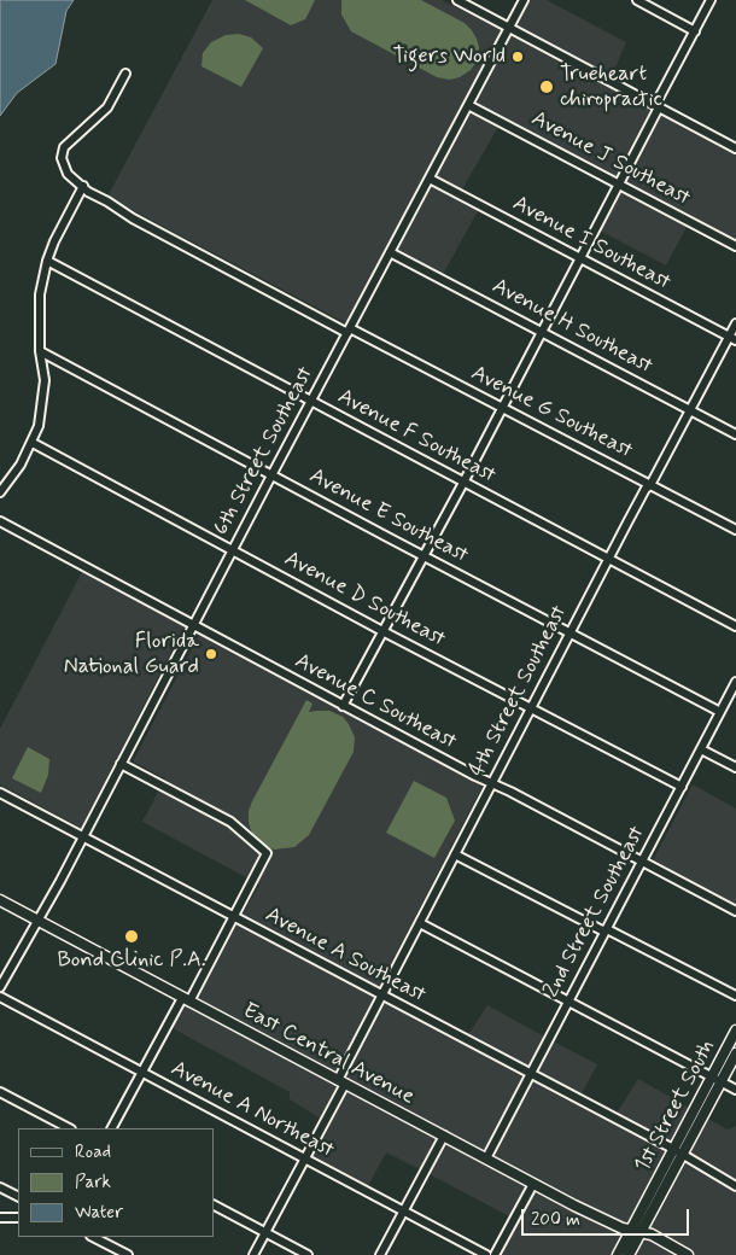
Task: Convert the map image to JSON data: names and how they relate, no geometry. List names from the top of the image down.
{
  "streets": {
    "main road": ["East Central Avenue", "1st Street South"],
    "street": [
      "Avenue J Southeast",
      "Avenue I Southeast",
      "Avenue H Southeast",
      "Avenue G Southeast",
      "Avenue F Southeast",
      "6th Street Southeast",
      "Avenue E Southeast",
      "Avenue D Southeast",
      "4th Street Southeast",
      "Avenue C Southeast",
      "2nd Street Southeast",
      "Avenue A Southeast",
      "Avenue A Northeast"
    ]
  },
  "crossings": [
    ["Avenue J Southeast", "6th Street Southeast"],
    ["Avenue I Southeast", "6th Street Southeast"],
    ["Avenue I Southeast", "4th Street Southeast"],
    ["Avenue H Southeast", "6th Street Southeast"],
    ["Avenue H Southeast", "4th Street Southeast"],
    ["Avenue G Southeast", "6th Street Southeast"],
    ["Avenue G Southeast", "4th Street Southeast"],
    ["Avenue F Southeast", "6th Street Southeast"],
    ["Avenue F Southeast", "4th Street Southeast"],
    ["6th Street Southeast", "Avenue E Southeast"],
    ["6th Street Southeast", "Avenue D Southeast"],
    ["6th Street Southeast", "Avenue C Southeast"],
    ["6th Street Southeast", "Avenue A Southeast"],
    ["6th Street Southeast", "East Central Avenue"],
    ["Avenue E Southeast", "4th Street Southeast"],
    ["Avenue E Southeast", "2nd Street Southeast"],
    ["Avenue D Southeast", "4th Street Southeast"],
    ["Avenue D Southeast", "2nd Street Southeast"],
    ["4th Street Southeast", "Avenue C Southeast"],
    ["4th Street Southeast", "Avenue A Southeast"],
    ["4th Street Southeast", "East Central Avenue"],
    ["4th Street Southeast", "Avenue A Northeast"],
    ["Avenue C Southeast", "2nd Street Southeast"],
    ["2nd Street Southeast", "Avenue A Southeast"],
    ["2nd Street Southeast", "East Central Avenue"],
    ["Avenue A Southeast", "1st Street South"],
    ["East Central Avenue", "1st Street South"]
  ],
  "places": [
    "Tigers World",
    "Trueheart chiropractic",
    "Florida National Guard",
    "Bond Clinic P.A."
  ],
  "legend": ["Road", "Park", "Water"],
  "scale_bar": "200 m"
}
